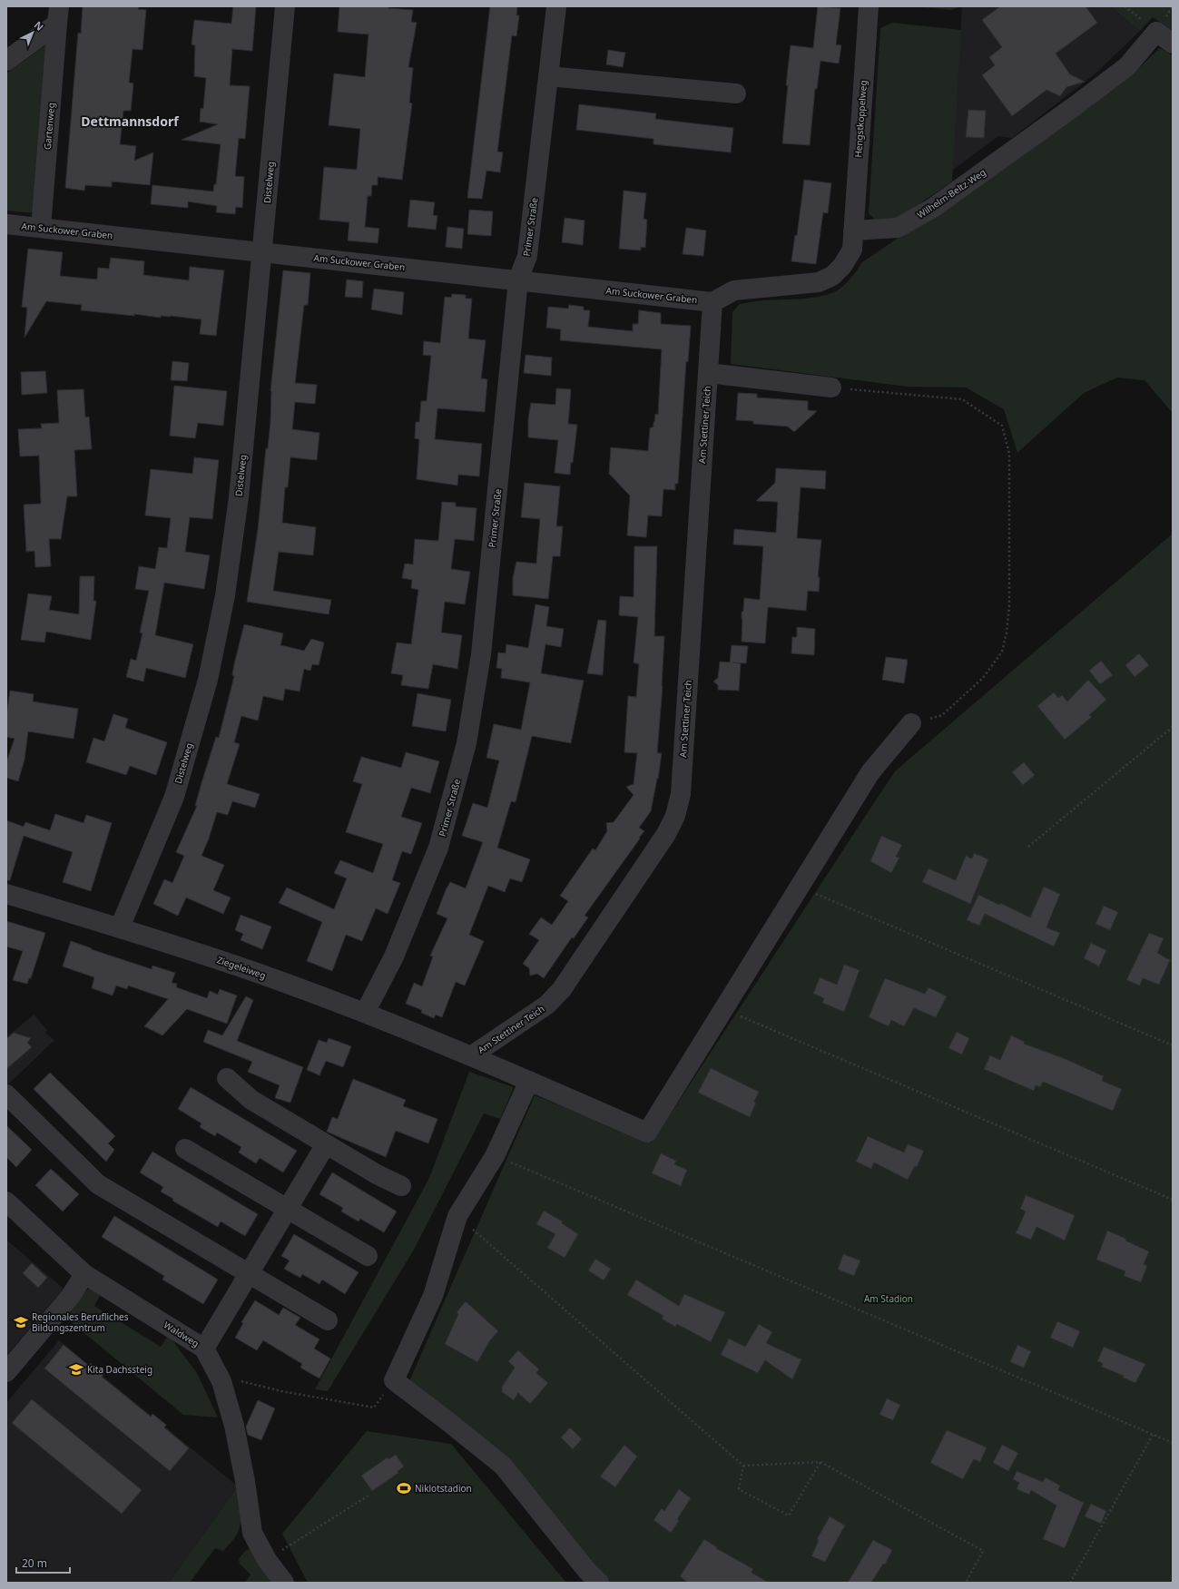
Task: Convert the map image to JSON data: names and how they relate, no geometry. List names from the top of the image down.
{
  "streets": {
    "street": [
      "Hengstkoppelweg",
      "Gartenweg",
      "Distelweg",
      "Wilhelm-Beltz-Weg",
      "Primer Straße",
      "Am Suckower Graben",
      "Am Stettiner Teich",
      "Ziegeleiweg",
      "Waldweg"
    ]
  },
  "crossings": [
    ["Hengstkoppelweg", "Wilhelm-Beltz-Weg"],
    ["Gartenweg", "Am Suckower Graben"],
    ["Distelweg", "Am Suckower Graben"],
    ["Distelweg", "Ziegeleiweg"],
    ["Primer Straße", "Am Suckower Graben"],
    ["Primer Straße", "Ziegeleiweg"],
    ["Am Suckower Graben", "Am Stettiner Teich"],
    ["Am Stettiner Teich", "Ziegeleiweg"]
  ],
  "districts": ["Dettmannsdorf"],
  "parks": ["Am Stadion"],
  "places": {
    "school or university": ["Regionales Berufliches Bildungszentrum", "Kita Dachssteig"],
    "sports": ["Niklotstadion"]
  },
  "scale_bar": "20 m",
  "north": "top right"
}
